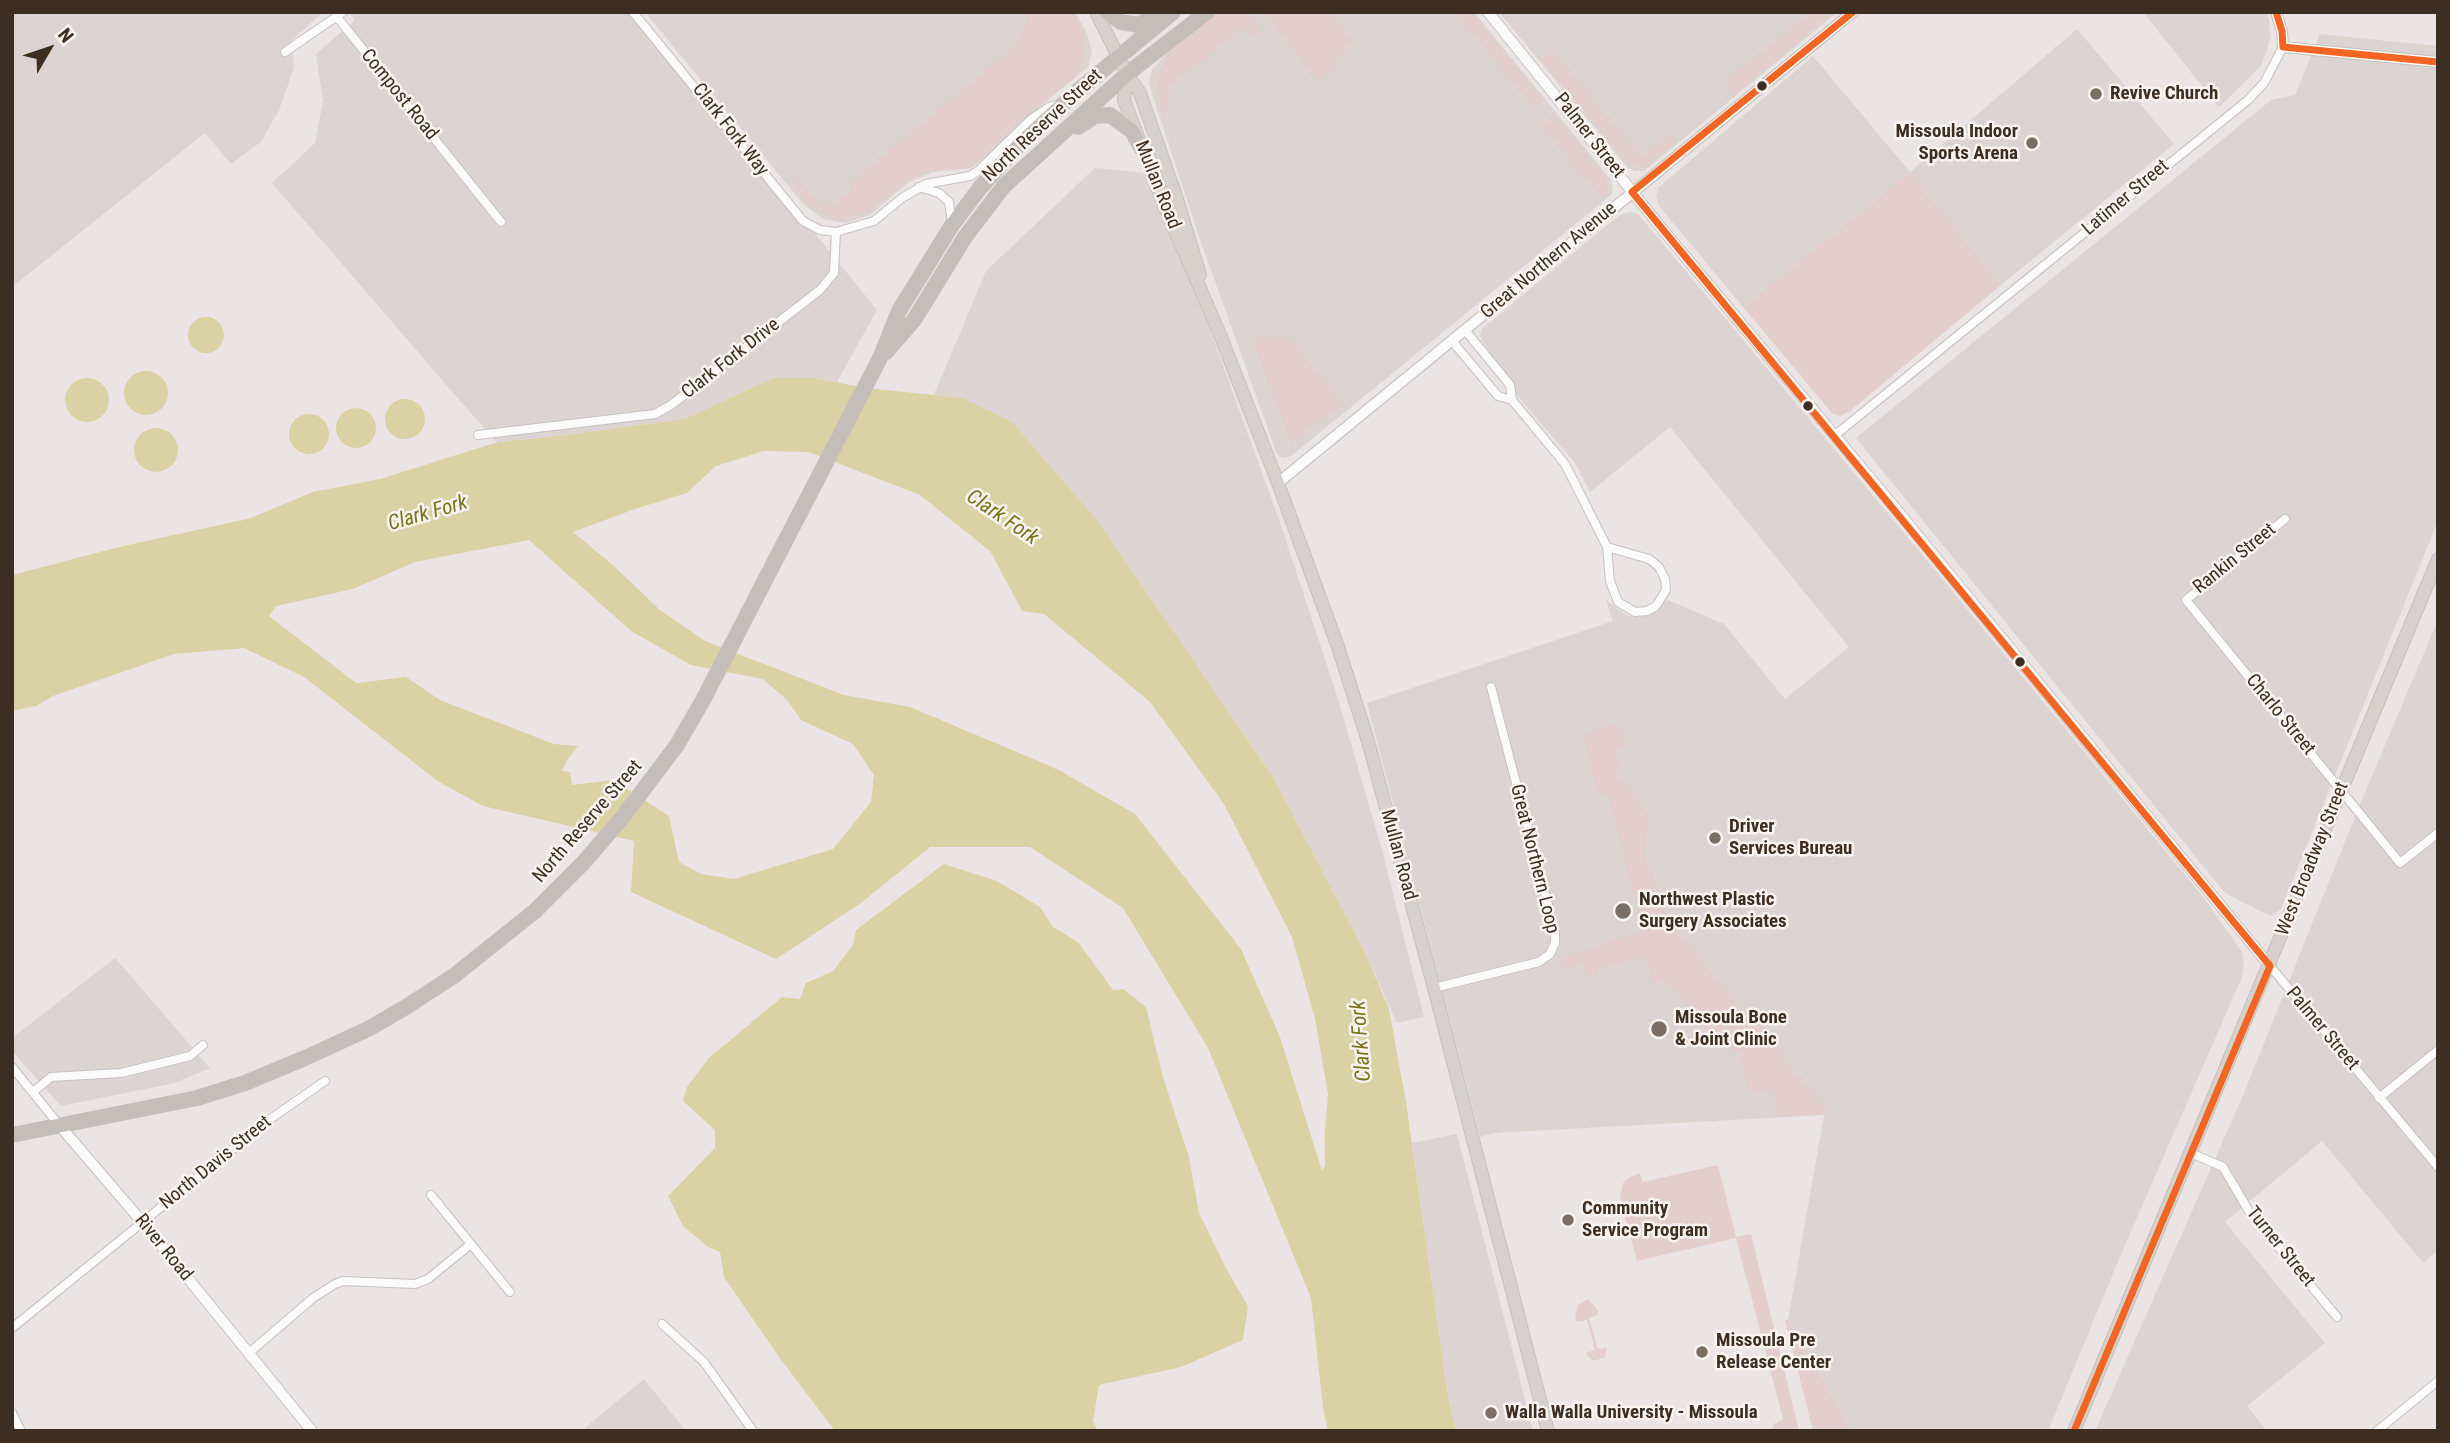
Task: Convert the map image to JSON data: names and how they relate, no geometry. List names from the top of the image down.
{
  "streets": {
    "highway": ["North Reserve Street"],
    "main road": ["Mullan Road", "West Broadway Street"],
    "street": [
      "Compost Road",
      "Clark Fork Way",
      "Palmer Street",
      "Latimer Street",
      "Great Northern Avenue",
      "Clark Fork Drive",
      "Rankin Street",
      "Charlo Street",
      "Great Northern Loop",
      "North Davis Street",
      "Turner Street",
      "River Road"
    ]
  },
  "crossings": [
    ["North Reserve Street", "Mullan Road"],
    ["North Reserve Street", "River Road"],
    ["Clark Fork Way", "Clark Fork Drive"],
    ["Palmer Street", "Latimer Street"],
    ["Palmer Street", "Great Northern Avenue"],
    ["Palmer Street", "West Broadway Street"],
    ["Mullan Road", "Great Northern Avenue"],
    ["Mullan Road", "Great Northern Loop"],
    ["Rankin Street", "Charlo Street"],
    ["Charlo Street", "West Broadway Street"],
    ["West Broadway Street", "Turner Street"],
    ["North Davis Street", "River Road"]
  ],
  "water": ["Clark Fork"],
  "places": [
    "Revive Church",
    "Missoula Indoor Sports Arena",
    "Driver Services Bureau",
    "Northwest Plastic Surgery Associates",
    "Missoula Bone & Joint Clinic",
    "Community Service Program",
    "Missoula Pre Release Center",
    "Walla Walla University - Missoula"
  ],
  "north": "top right"
}
